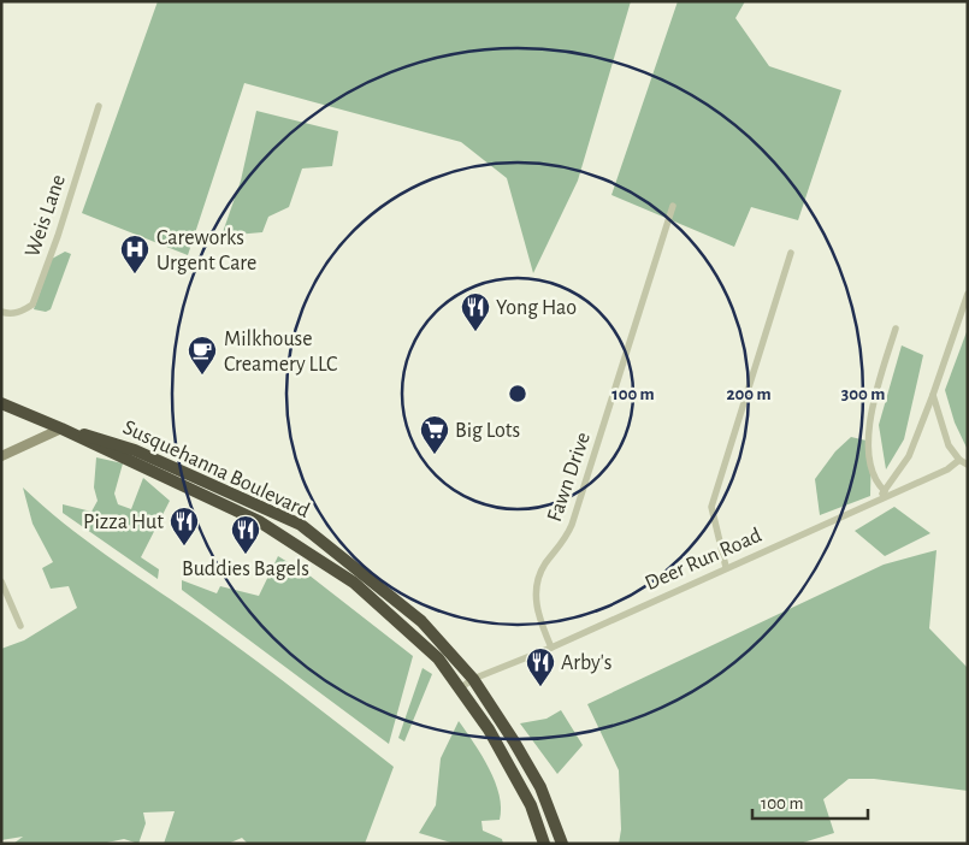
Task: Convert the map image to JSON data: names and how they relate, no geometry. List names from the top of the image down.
{
  "streets": {
    "highway": ["Susquehanna Boulevard"],
    "street": ["Weis Lane", "Fawn Drive", "Deer Run Road"]
  },
  "crossings": [
    ["Susquehanna Boulevard", "Deer Run Road"],
    ["Fawn Drive", "Deer Run Road"]
  ],
  "places": {
    "hospital": ["Careworks Urgent Care"],
    "restaurant": [
      "Yong Hao",
      "Pizza Hut",
      "Buddies Bagels",
      "Arby's"
    ],
    "cafe": ["Milkhouse Creamery LLC"],
    "supermarket": ["Big Lots"]
  },
  "scale_bar": "100 m",
  "rings": ["100 m", "200 m", "300 m"]
}
